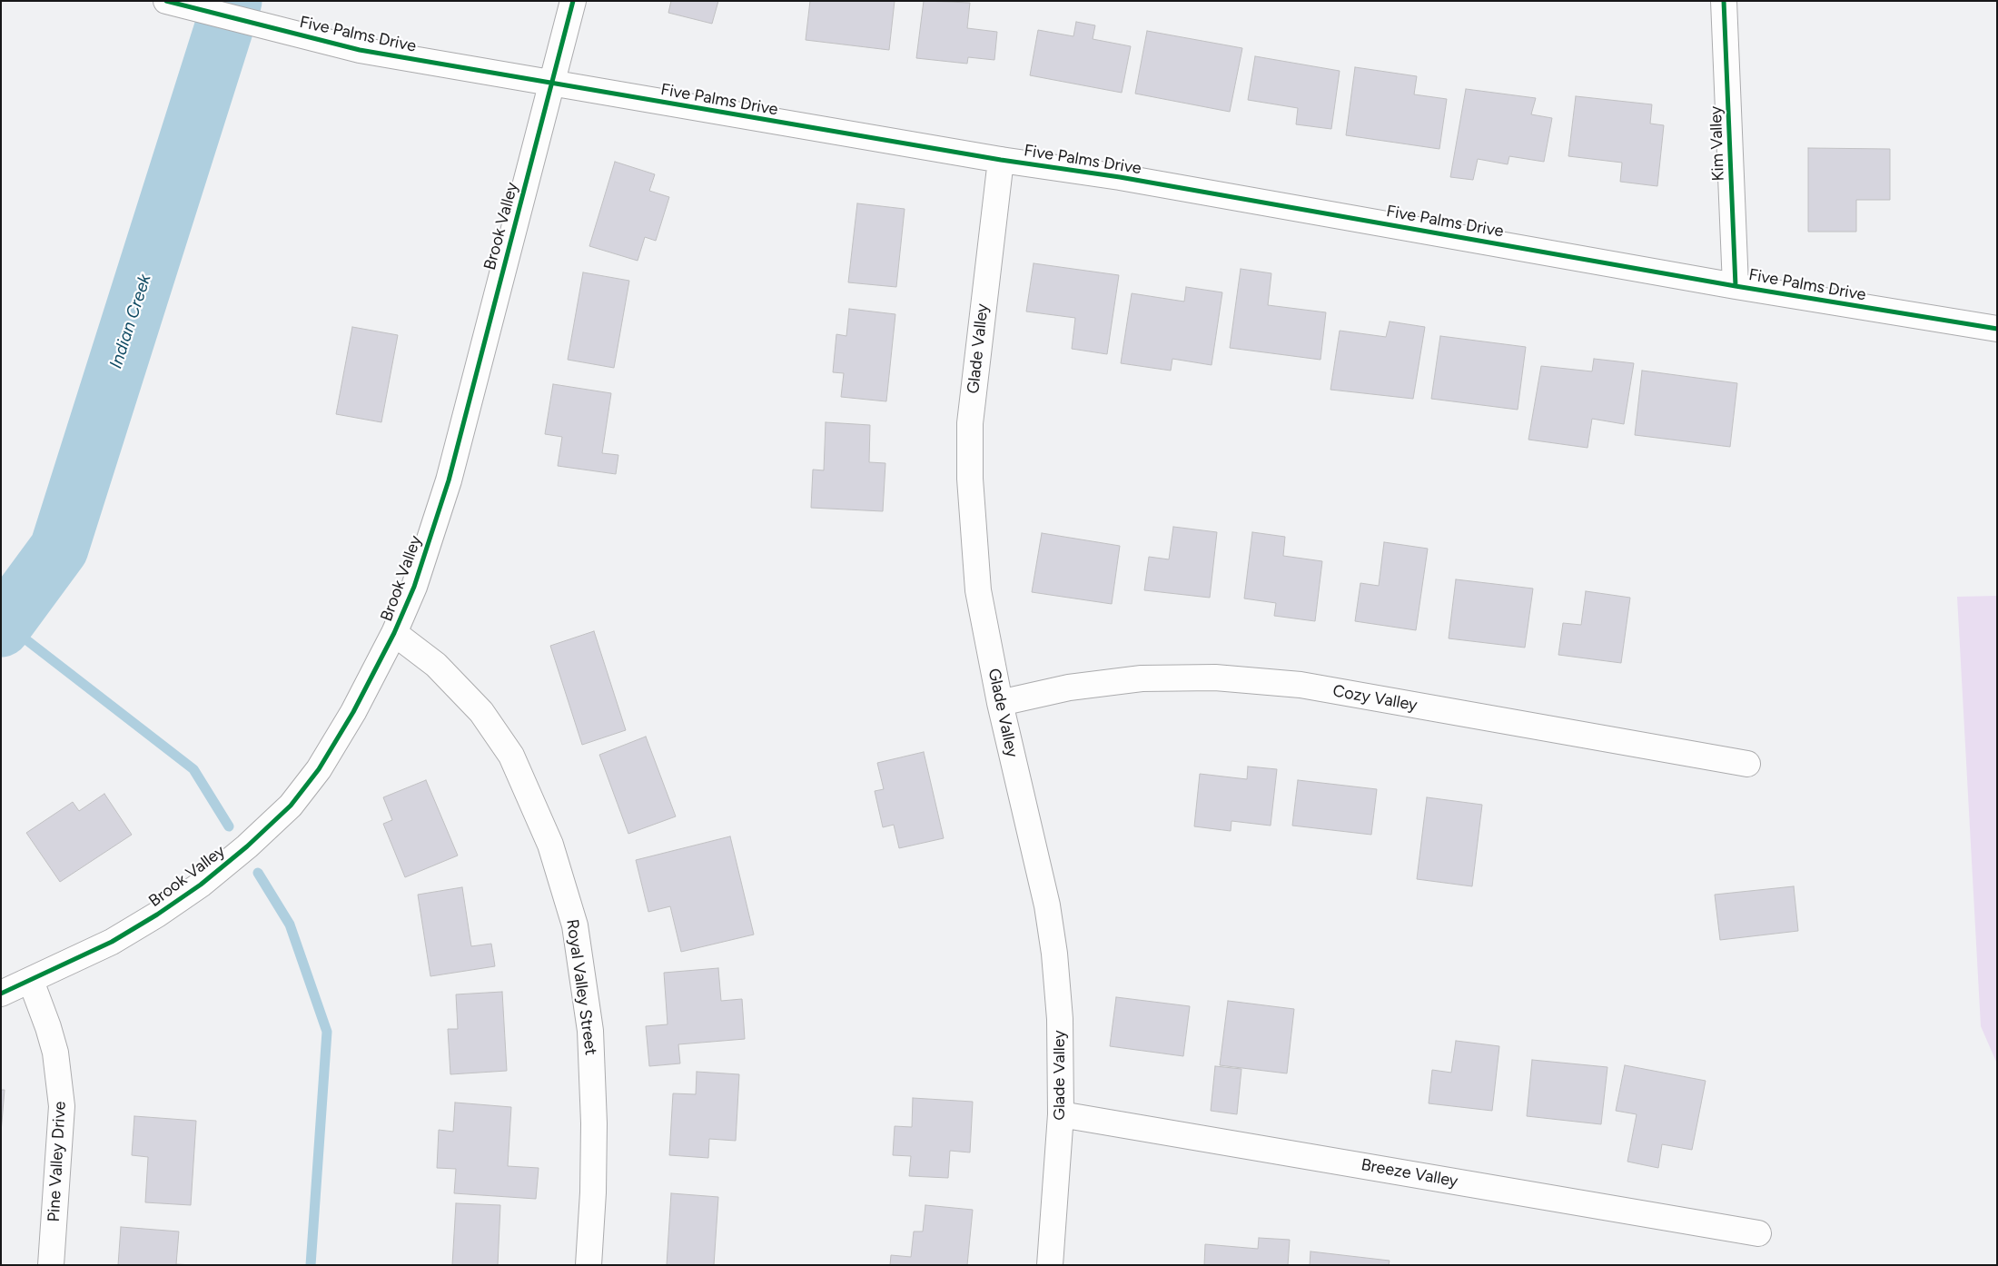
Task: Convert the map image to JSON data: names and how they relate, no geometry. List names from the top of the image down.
{
  "streets": {
    "street": [
      "Five Palms Drive",
      "Kim Valley",
      "Brook Valley",
      "Glade Valley",
      "Cozy Valley",
      "Royal Valley Street",
      "Pine Valley Drive",
      "Breeze Valley"
    ]
  },
  "crossings": [
    ["Five Palms Drive", "Kim Valley"],
    ["Five Palms Drive", "Brook Valley"],
    ["Five Palms Drive", "Glade Valley"],
    ["Brook Valley", "Royal Valley Street"],
    ["Brook Valley", "Pine Valley Drive"],
    ["Glade Valley", "Cozy Valley"],
    ["Glade Valley", "Breeze Valley"]
  ],
  "water": ["Indian Creek"]
}
